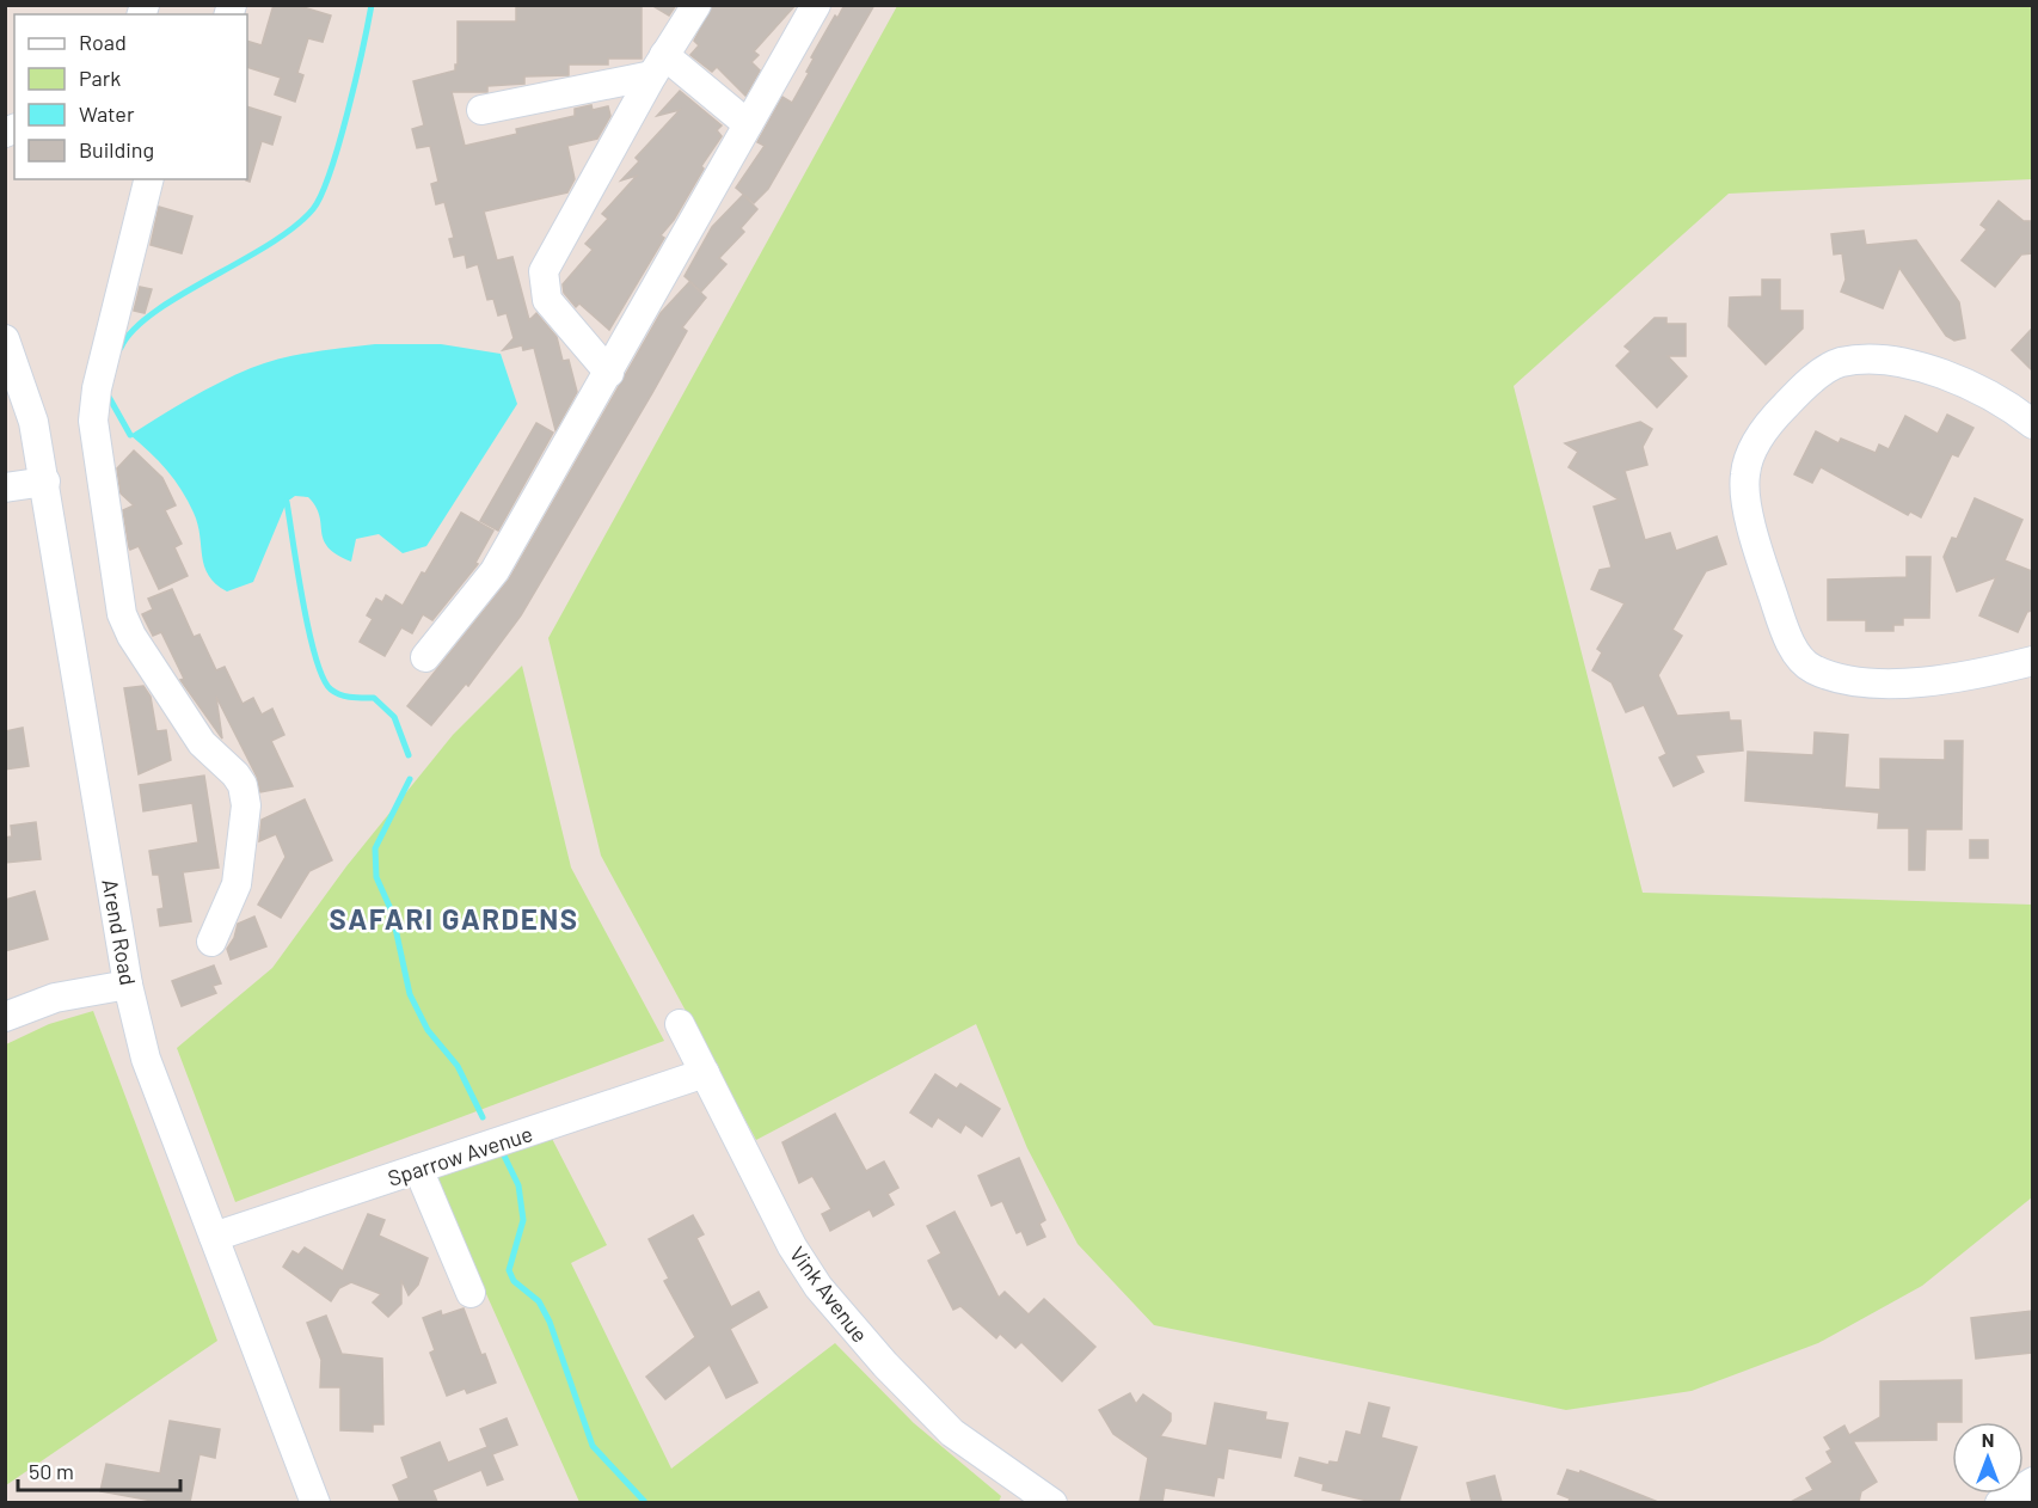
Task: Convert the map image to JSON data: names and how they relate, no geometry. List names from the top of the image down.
{
  "streets": {
    "street": ["Arend Road", "Sparrow Avenue", "Vink Avenue"]
  },
  "crossings": [
    ["Arend Road", "Sparrow Avenue"],
    ["Sparrow Avenue", "Vink Avenue"]
  ],
  "districts": ["SAFARI GARDENS"],
  "legend": [
    "Road",
    "Park",
    "Water",
    "Building"
  ],
  "scale_bar": "50 m",
  "north": "top"
}
